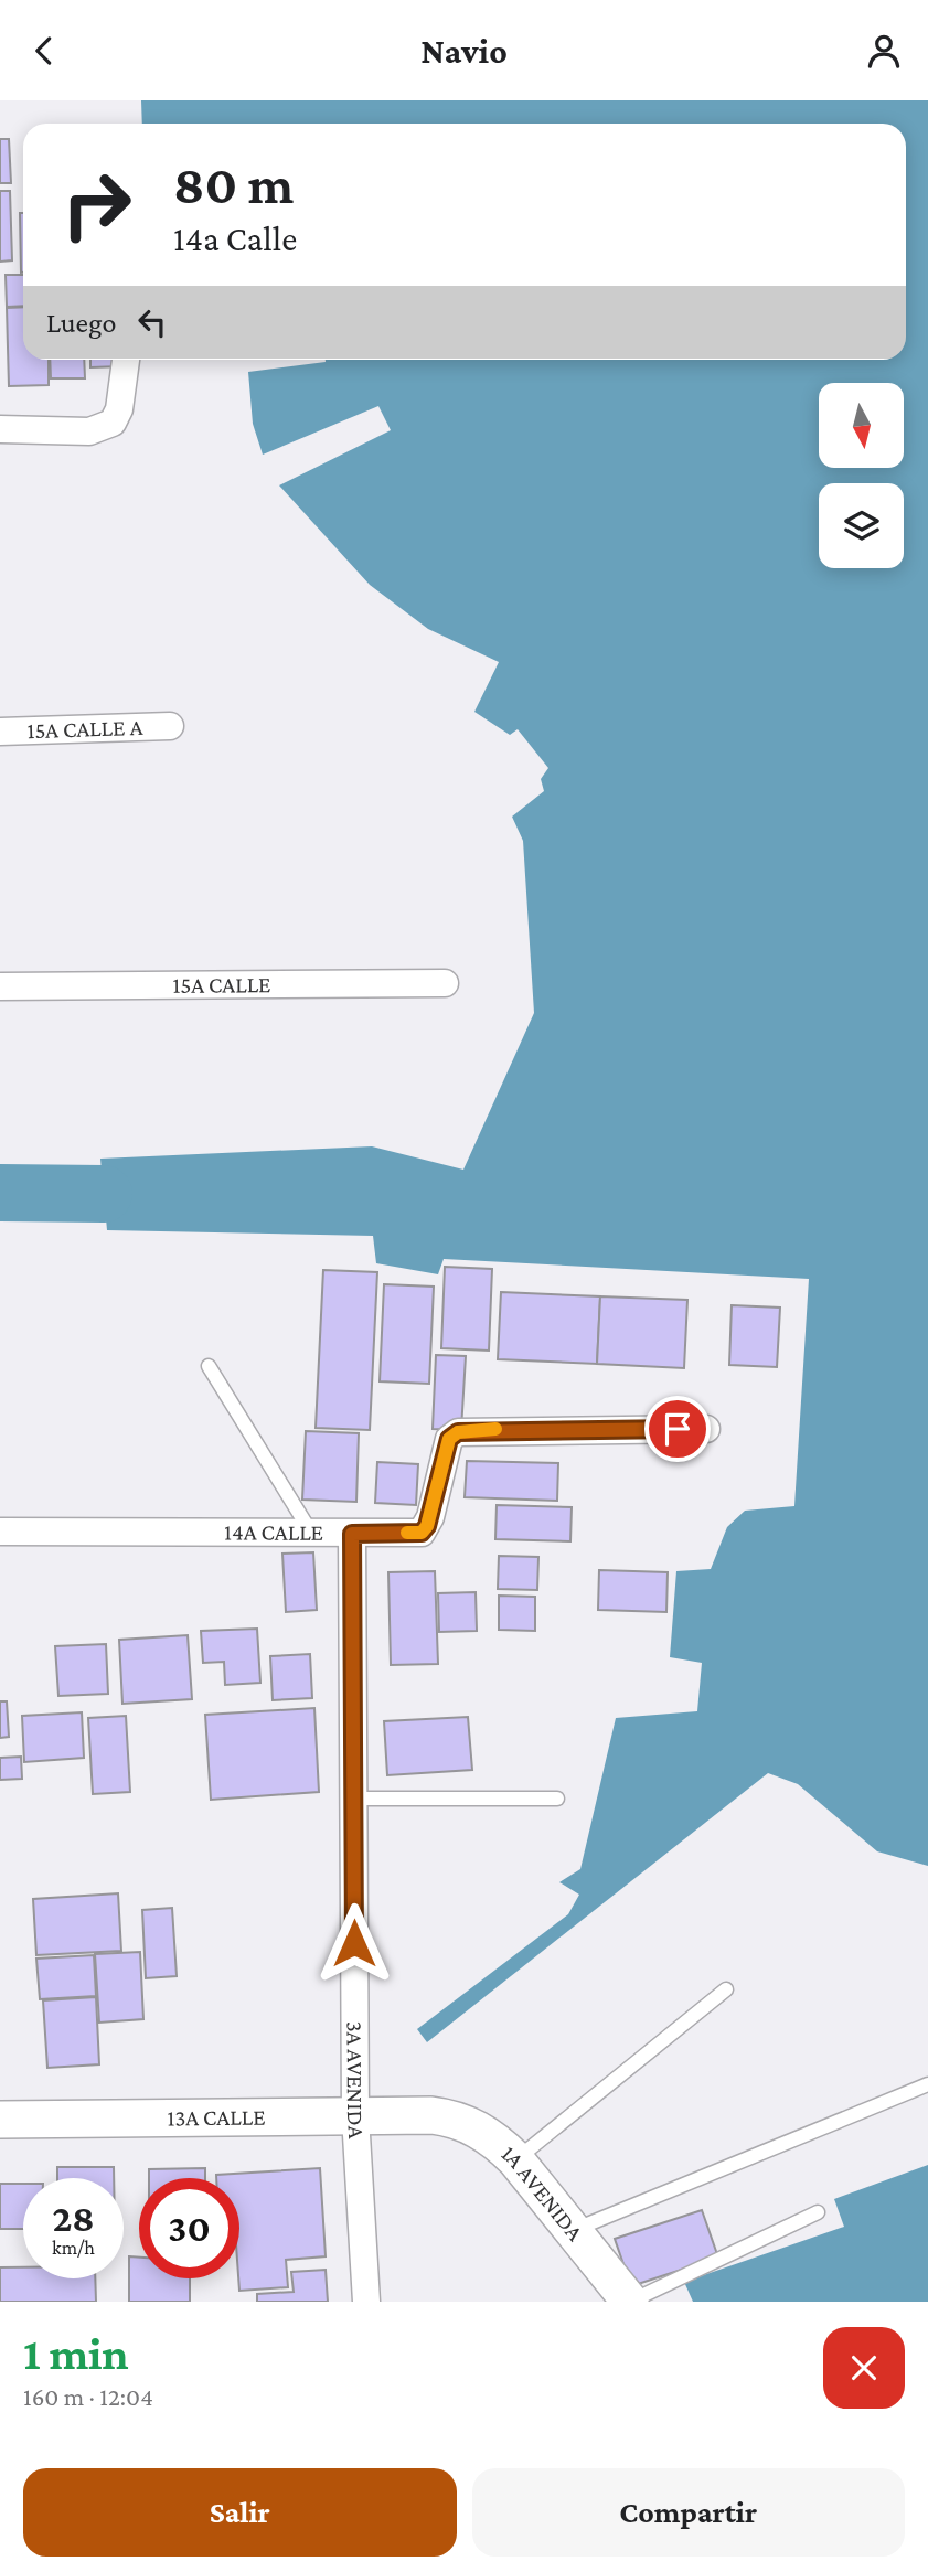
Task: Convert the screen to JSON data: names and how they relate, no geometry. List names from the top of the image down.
{
  "streets": {
    "street": [
      "15A CALLE A",
      "15A CALLE",
      "14A CALLE",
      "3A AVENIDA",
      "13A CALLE",
      "1A AVENIDA"
    ]
  },
  "crossings": [
    ["14A CALLE", "3A AVENIDA"],
    ["3A AVENIDA", "13A CALLE"],
    ["13A CALLE", "1A AVENIDA"]
  ],
  "north": "bottom",
  "page": {
    "header": "Navio",
    "turn": ["80 m", "14a Calle"],
    "then": "Luego",
    "speed": "28 km/h",
    "limit": "30",
    "heading": ["1 min", "160 m · 12:04"],
    "buttons": ["Salir", "Compartir"]
  }
}
